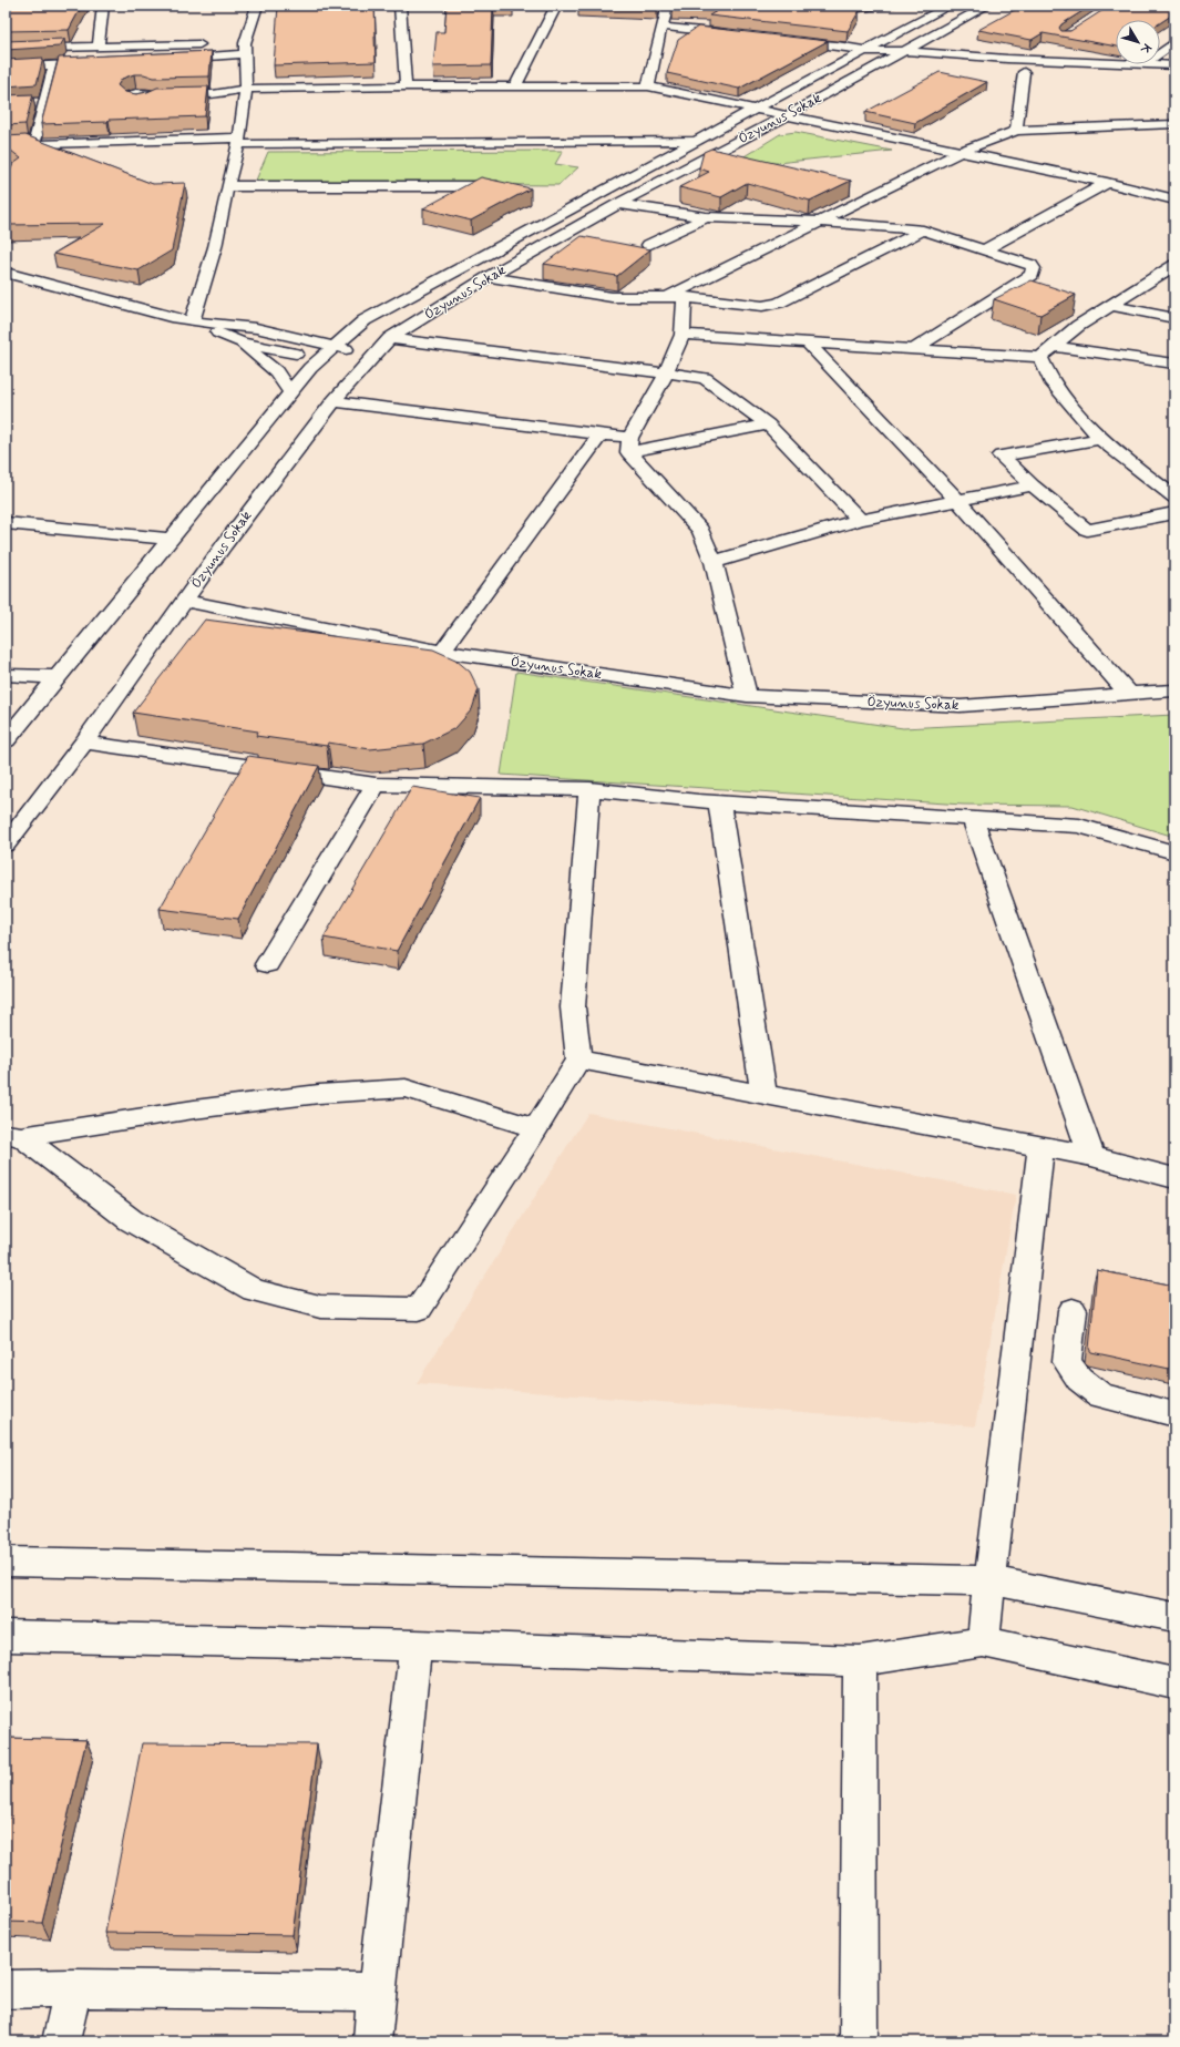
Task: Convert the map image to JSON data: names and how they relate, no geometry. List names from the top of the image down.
{
  "streets": {
    "street": ["Özyunus Sokak"]
  },
  "north": "bottom right"
}
